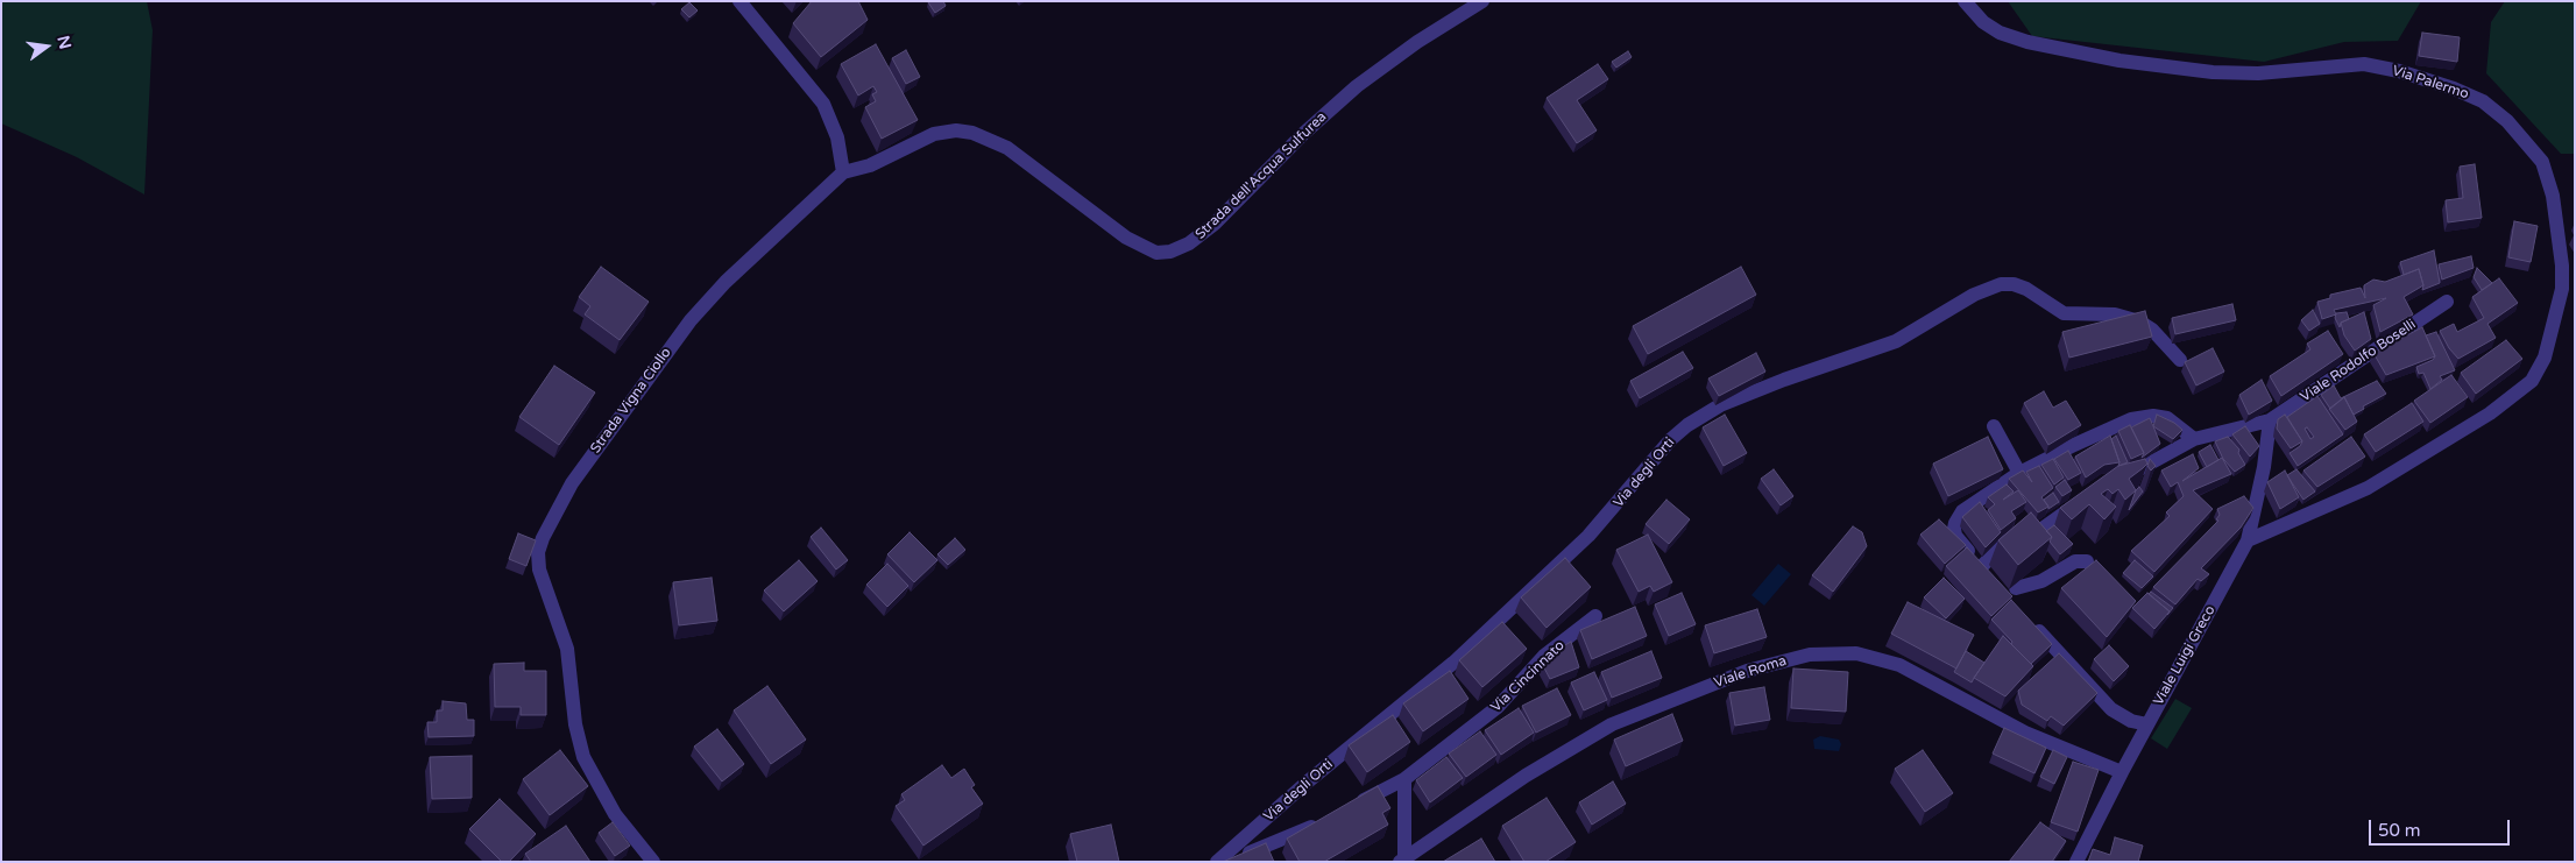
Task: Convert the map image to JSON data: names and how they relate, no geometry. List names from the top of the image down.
{
  "streets": {
    "street": [
      "Via Palermo",
      "Strada dell'Acqua Sulfurea",
      "Viale Rodolfo Boselli",
      "Strada Vigna Ciollo",
      "Via degli Orti",
      "Viale Luigi Greco",
      "Viale Roma",
      "Via Cincinnato"
    ]
  },
  "crossings": [
    ["Via Palermo", "Viale Luigi Greco"],
    ["Strada dell'Acqua Sulfurea", "Strada Vigna Ciollo"],
    ["Viale Rodolfo Boselli", "Viale Luigi Greco"],
    ["Viale Luigi Greco", "Viale Roma"]
  ],
  "scale_bar": "50 m",
  "north": "right"
}
